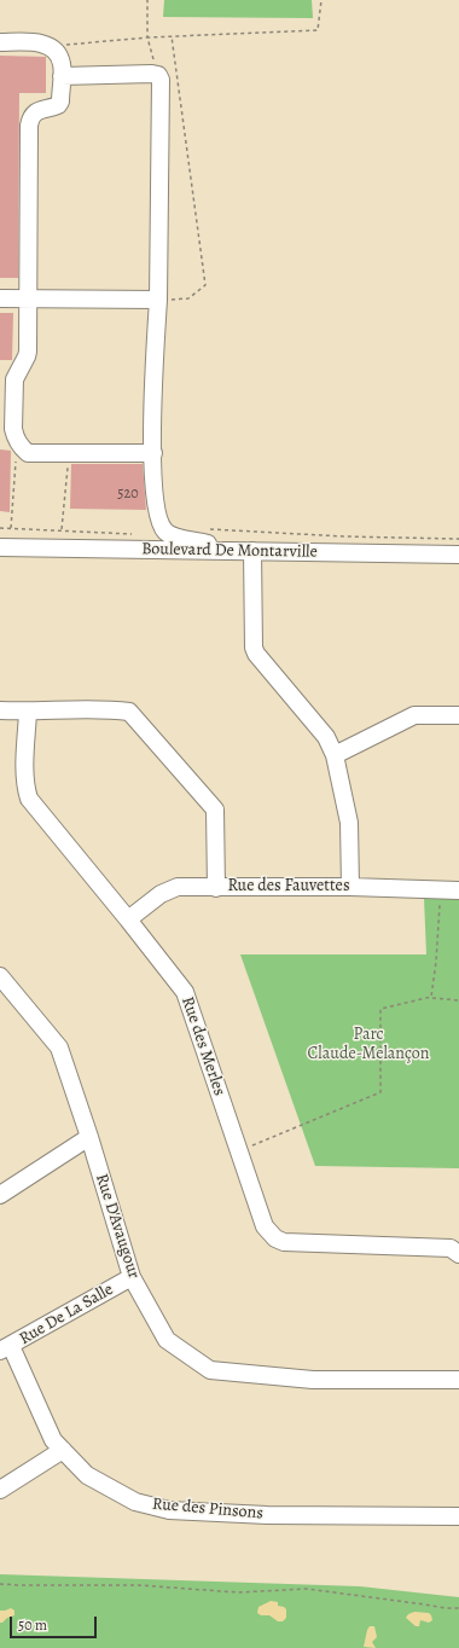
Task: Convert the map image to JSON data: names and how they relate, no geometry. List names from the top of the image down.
{
  "streets": {
    "street": [
      "Boulevard De Montarville",
      "Rue des Fauvettes",
      "Rue des Merles",
      "Rue D'Avaugour",
      "Rue De La Salle",
      "Rue des Pinsons"
    ]
  },
  "crossings": [
    ["Rue des Fauvettes", "Rue des Merles"],
    ["Rue D'Avaugour", "Rue De La Salle"],
    ["Rue De La Salle", "Rue des Pinsons"]
  ],
  "parks": ["Parc Claude-Melançon"],
  "house_numbers": ["520"],
  "scale_bar": "50 m"
}
